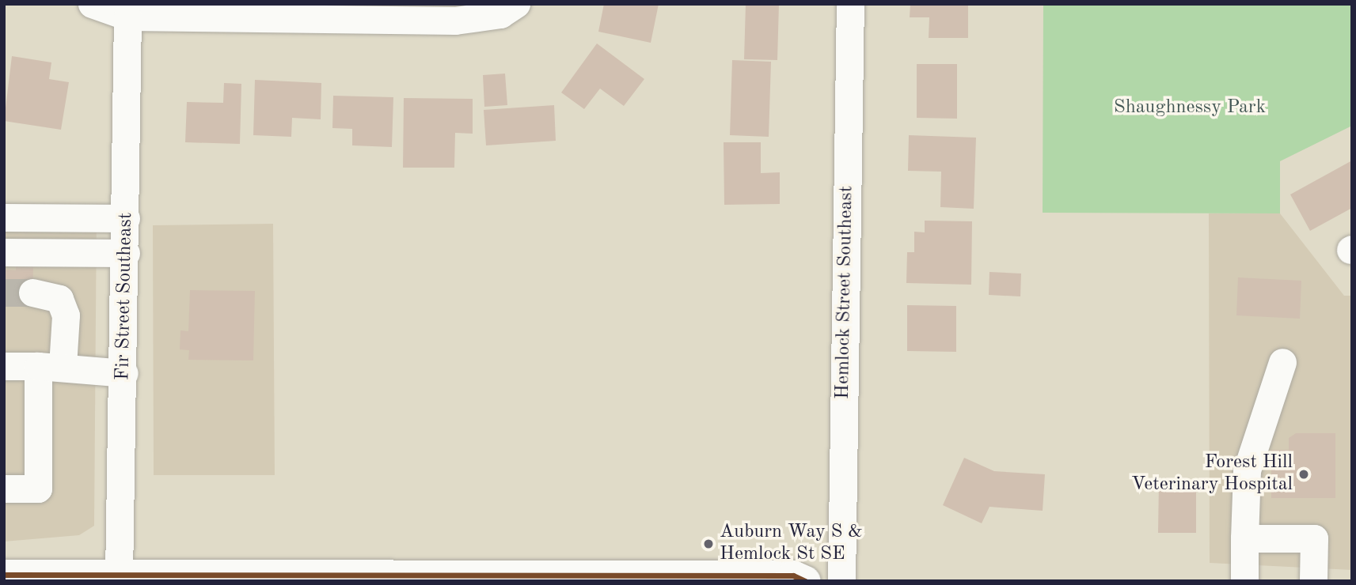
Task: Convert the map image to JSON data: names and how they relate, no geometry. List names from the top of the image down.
{
  "streets": {
    "street": ["Hemlock Street Southeast", "Fir Street Southeast"]
  },
  "parks": ["Shaughnessy Park"],
  "places": ["Forest Hill Veterinary Hospital", "Auburn Way S & Hemlock St SE"]
}
